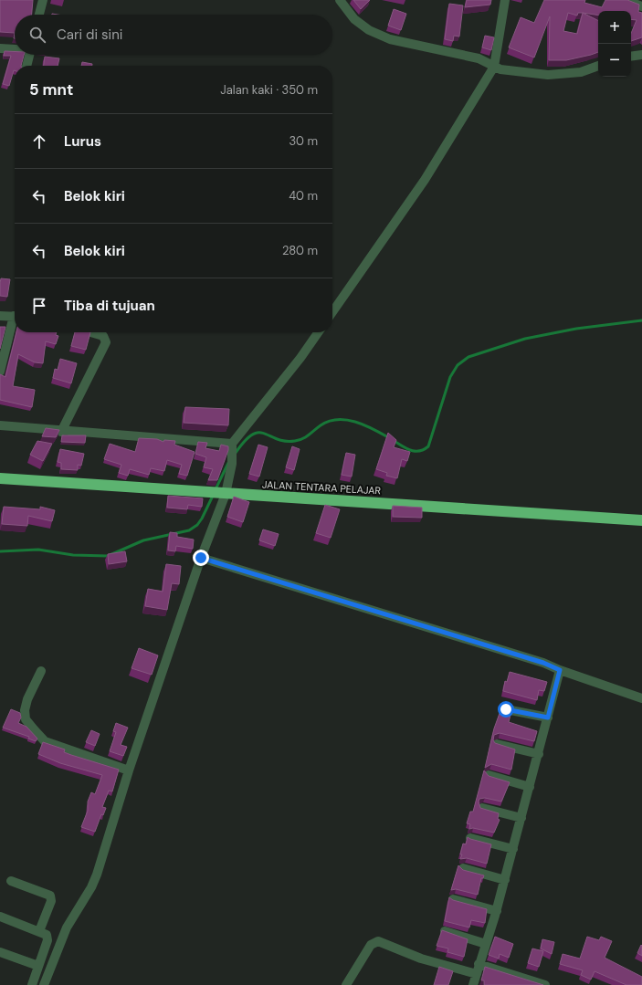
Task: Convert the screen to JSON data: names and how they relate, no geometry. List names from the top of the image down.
{
  "streets": {
    "highway": ["JALAN TENTARA PELAJAR"]
  },
  "page": {
    "map_buttons": ["+", "−"],
    "search": "Cari di sini",
    "heading": ["5 mnt", "Jalan kaki · 350 m"],
    "list": [
      ["Lurus", "30 m"],
      ["Belok kiri", "40 m"],
      ["Belok kiri", "280 m"],
      "Tiba di tujuan"
    ]
  }
}
